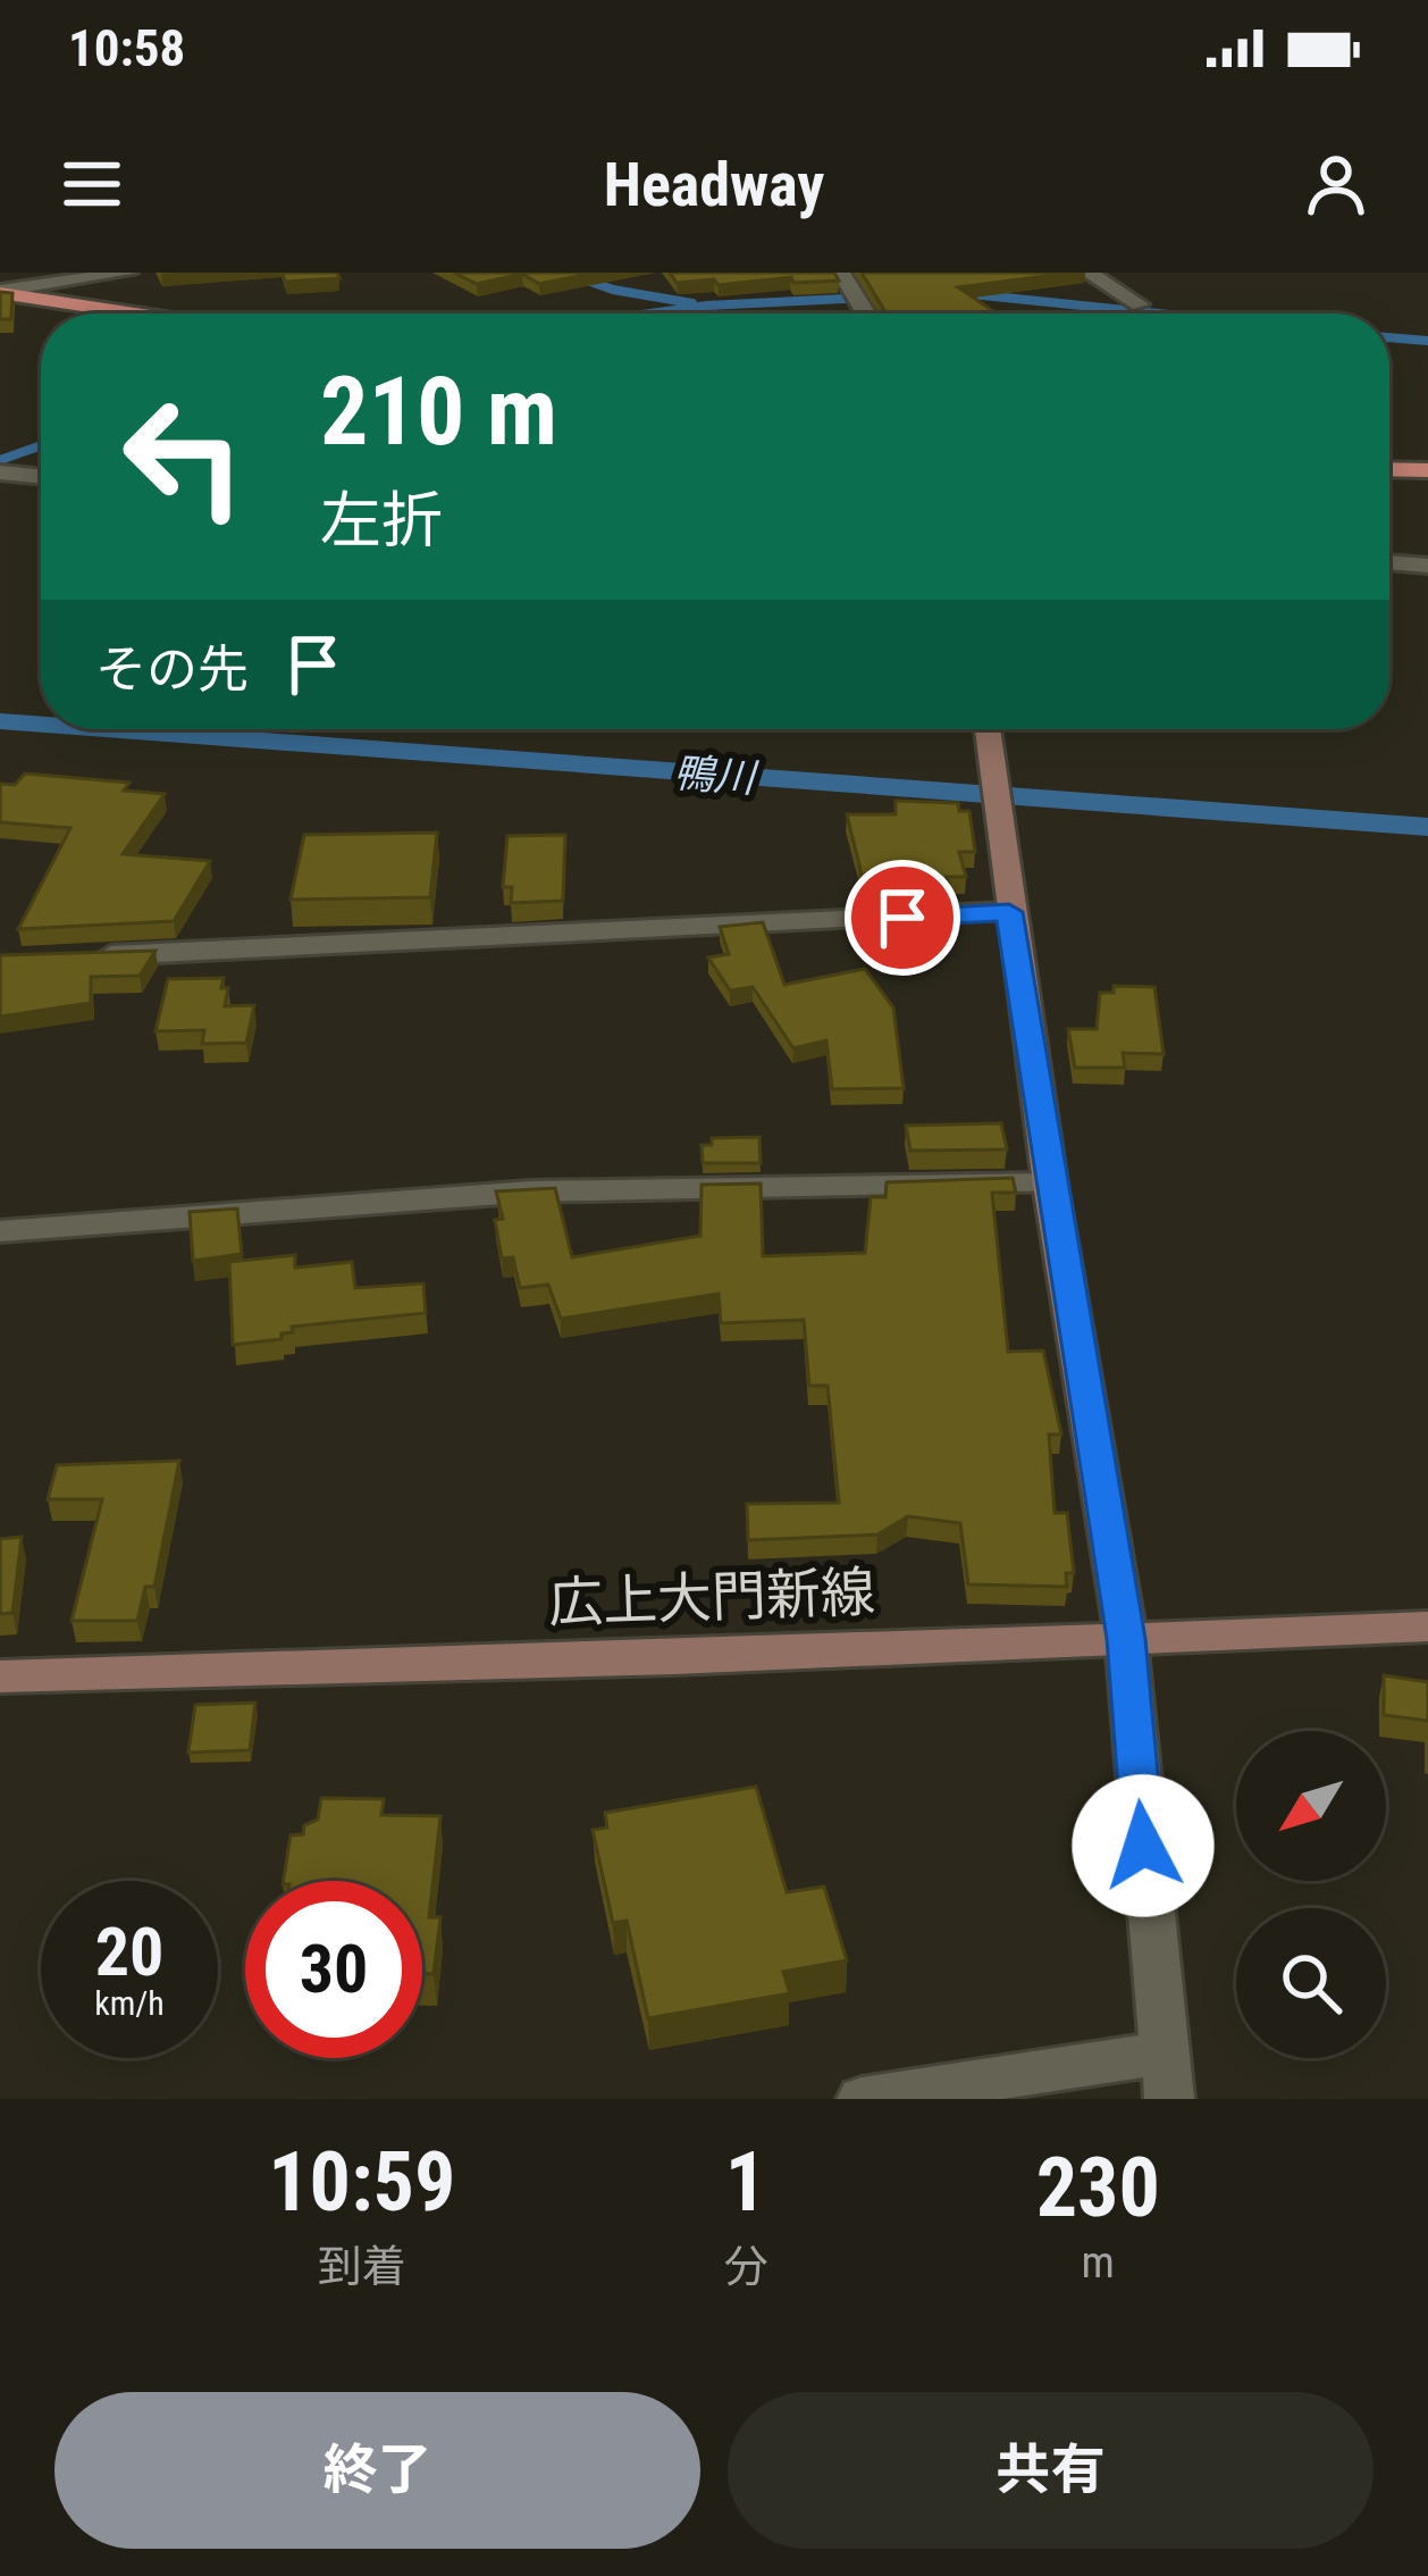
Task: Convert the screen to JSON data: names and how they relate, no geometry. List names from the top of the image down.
{
  "streets": {
    "street": ["広上大門新線"]
  },
  "water": ["鴨川"],
  "north": "bottom left",
  "page": {
    "status": "10:58",
    "header": "Headway",
    "turn": ["210 m", "左折"],
    "then": "その先",
    "speed": "20 km/h",
    "limit": "30",
    "eta": [
      "10:59",
      "到着",
      "1",
      "分",
      "230",
      "m"
    ],
    "buttons": ["終了", "共有"]
  }
}
